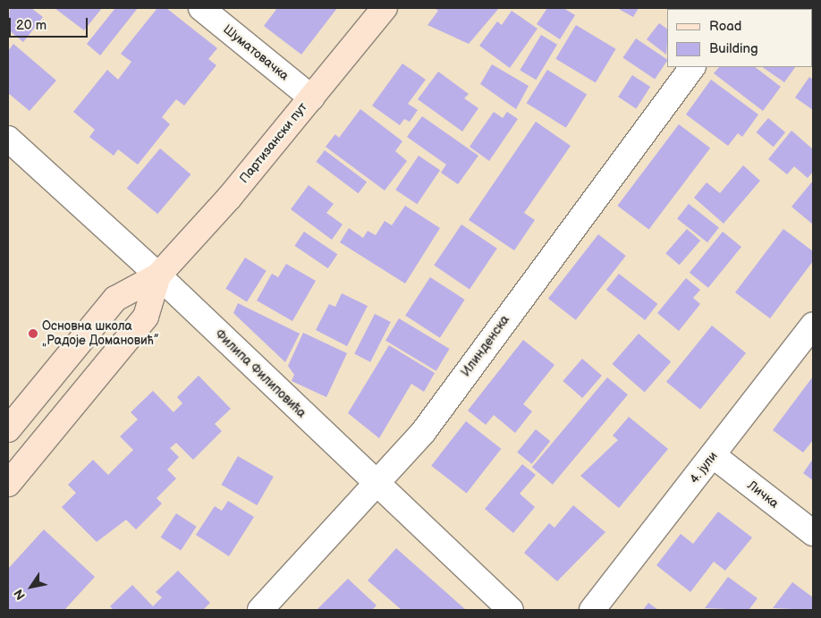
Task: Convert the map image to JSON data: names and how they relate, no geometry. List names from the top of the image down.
{
  "streets": {
    "main road": ["Партизански пут"],
    "street": [
      "Шуматовачка",
      "Илинденска",
      "Филипа Филиповића",
      "4. јули",
      "Личка"
    ]
  },
  "crossings": [
    ["Шуматовачка", "Партизански пут"],
    ["Партизански пут", "Филипа Филиповића"],
    ["Илинденска", "Филипа Филиповића"],
    ["4. јули", "Личка"]
  ],
  "places": ["Основна школа „Радоје Домановић”"],
  "legend": ["Road", "Building"],
  "scale_bar": "20 m",
  "north": "bottom left"
}
